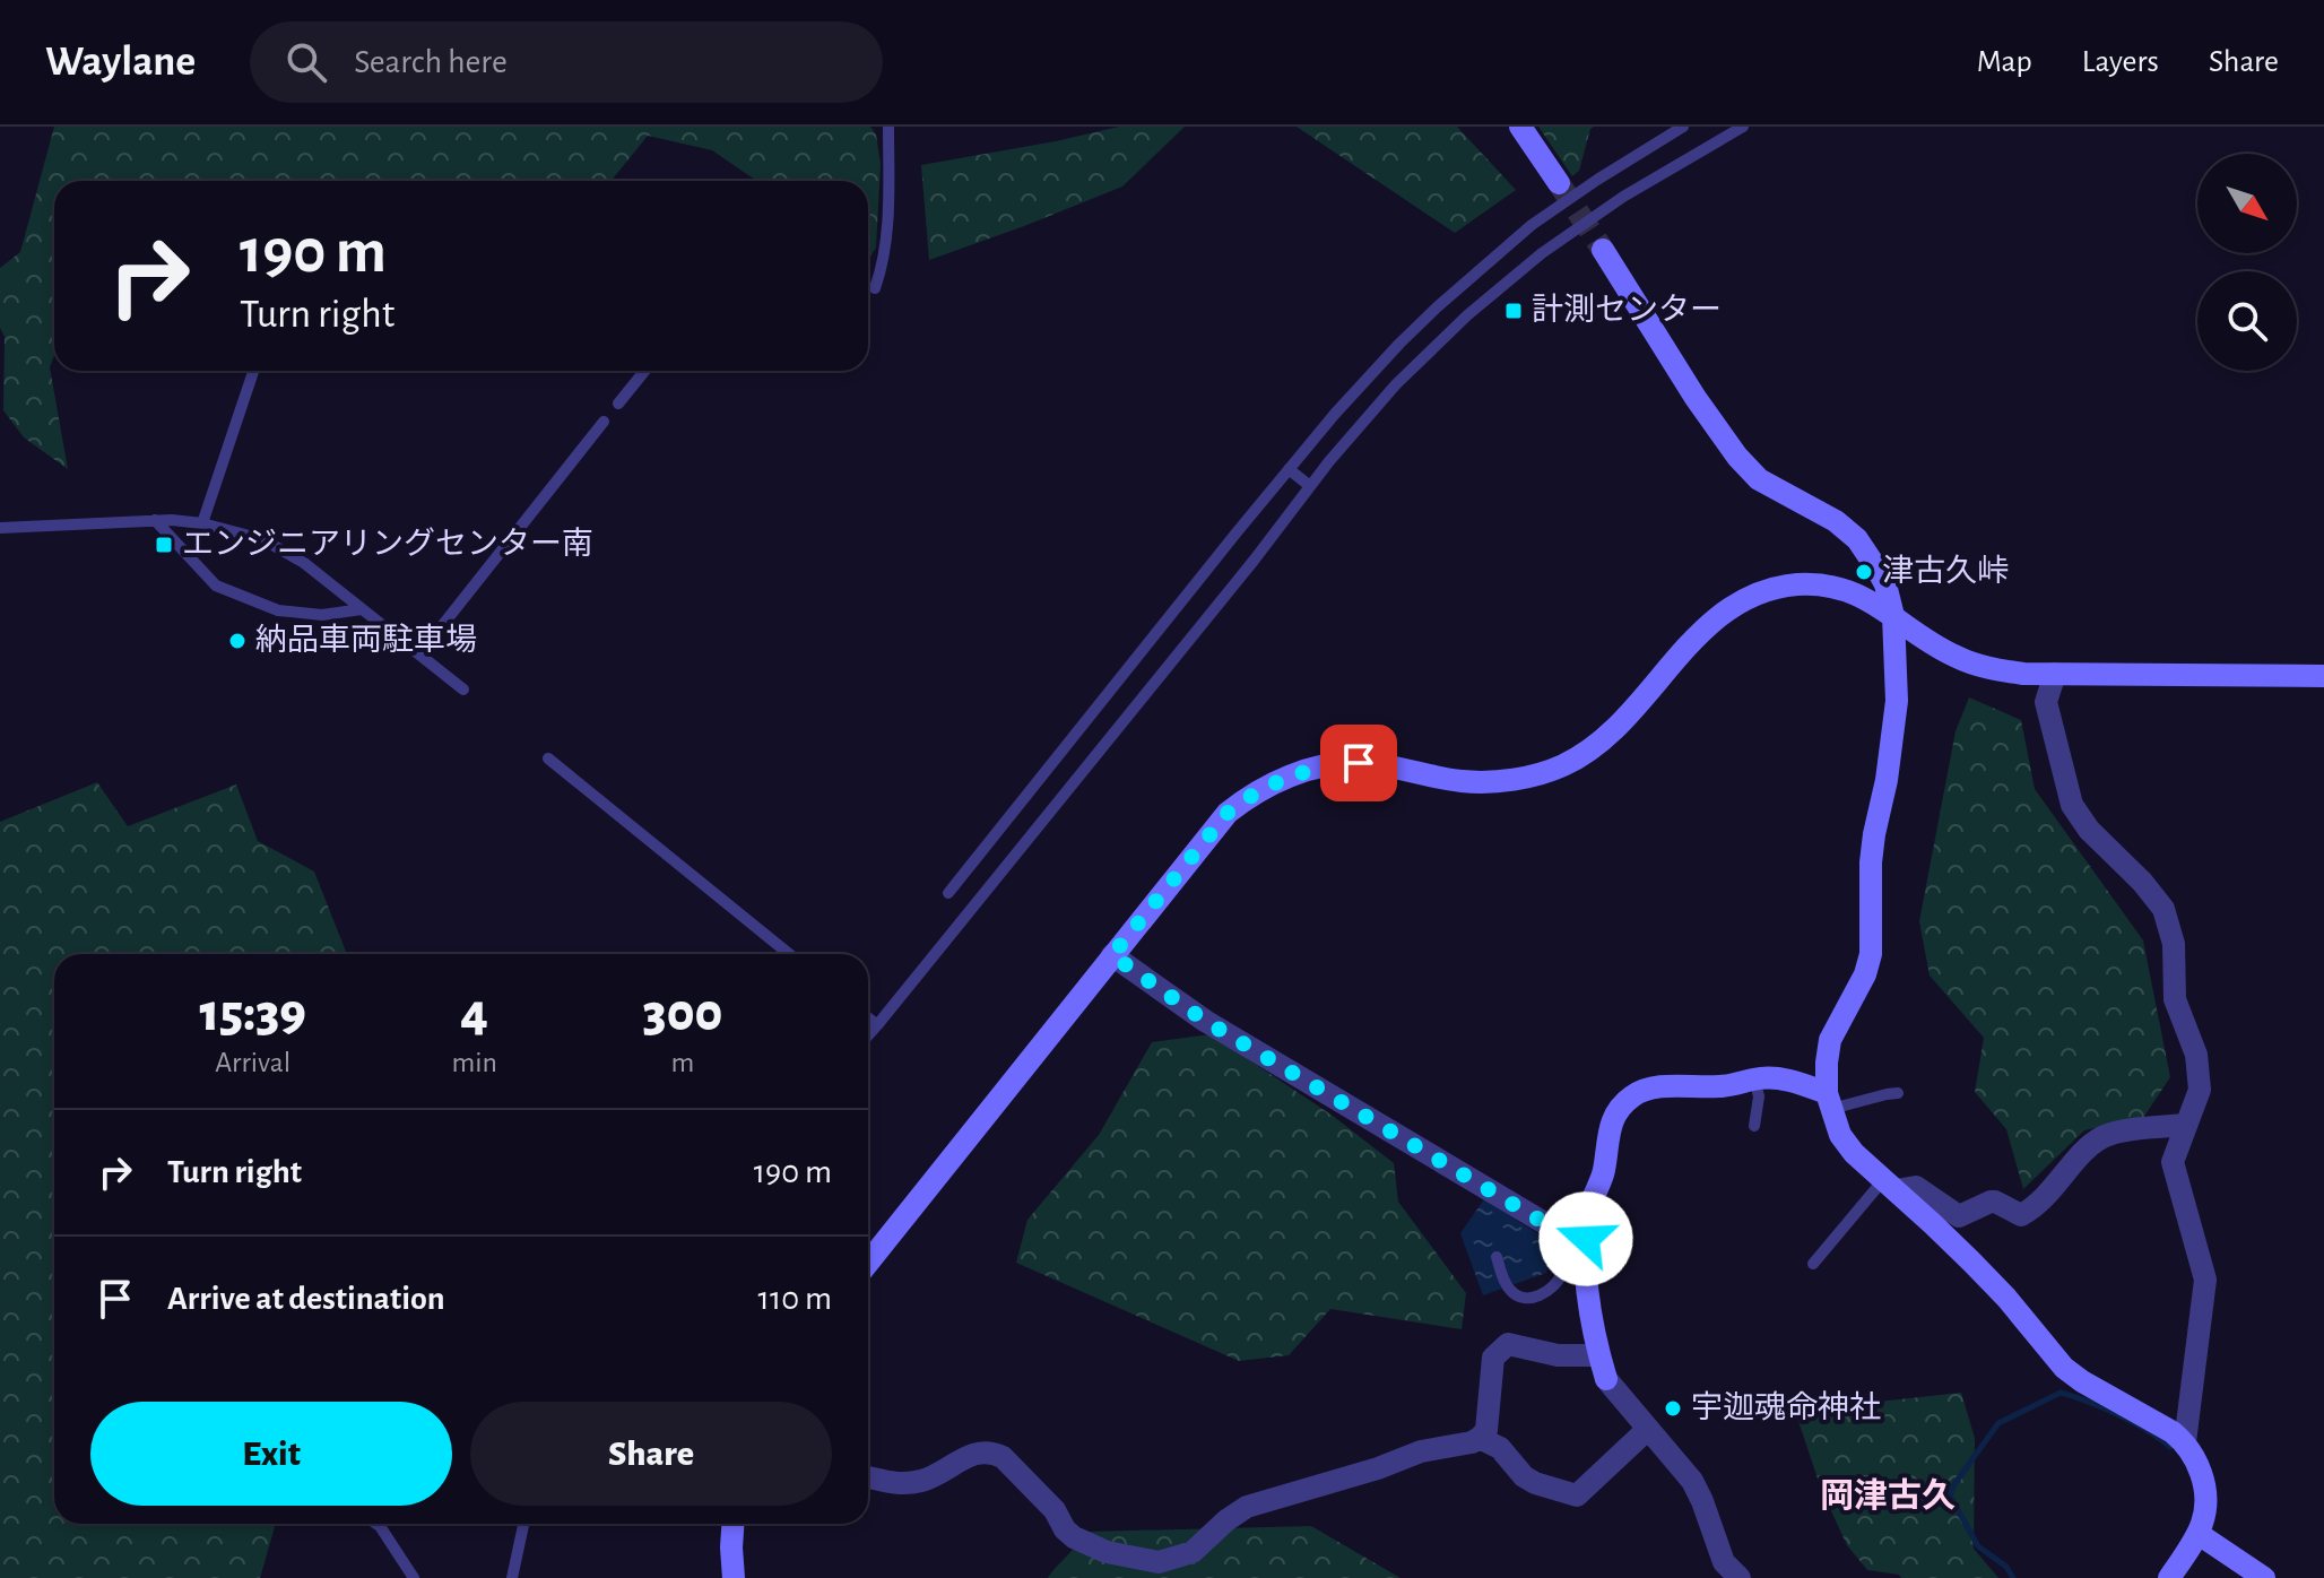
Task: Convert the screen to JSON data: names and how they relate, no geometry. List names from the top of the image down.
{
  "districts": ["岡津古久"],
  "places": {
    "transit": ["計測センター", "エンジニアリングセンター南"],
    "other": ["津古久峠", "納品車両駐車場", "宇迦魂命神社"]
  },
  "north": "bottom right",
  "page": {
    "header": "Waylane",
    "search": "Search here",
    "nav": ["Map", "Layers", "Share"],
    "turn": ["190 m", "Turn right"],
    "eta": [
      "15:39",
      "Arrival",
      "4",
      "min",
      "300",
      "m"
    ],
    "list": [
      {
        "name": "Turn right",
        "value": "190 m"
      },
      {
        "name": "Arrive at destination",
        "value": "110 m"
      }
    ],
    "buttons": ["Exit", "Share"]
  }
}
